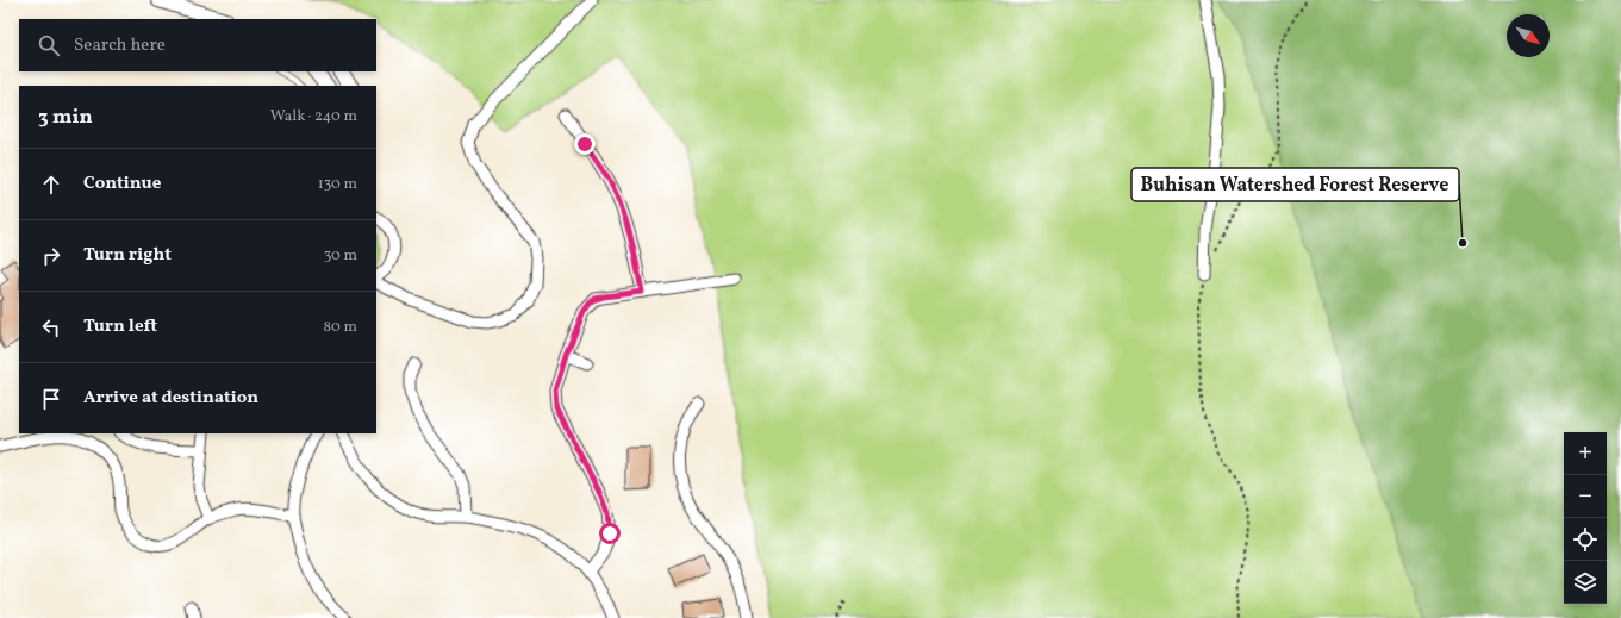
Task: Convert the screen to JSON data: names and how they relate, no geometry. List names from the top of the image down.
{
  "places": ["Buhisan Watershed Forest Reserve"],
  "north": "bottom right",
  "page": {
    "search": "Search here",
    "heading": ["3 min", "Walk · 240 m"],
    "list": [
      ["Continue", "130 m"],
      ["Turn right", "30 m"],
      ["Turn left", "80 m"],
      "Arrive at destination"
    ],
    "map_buttons": ["+", "−"]
  }
}
